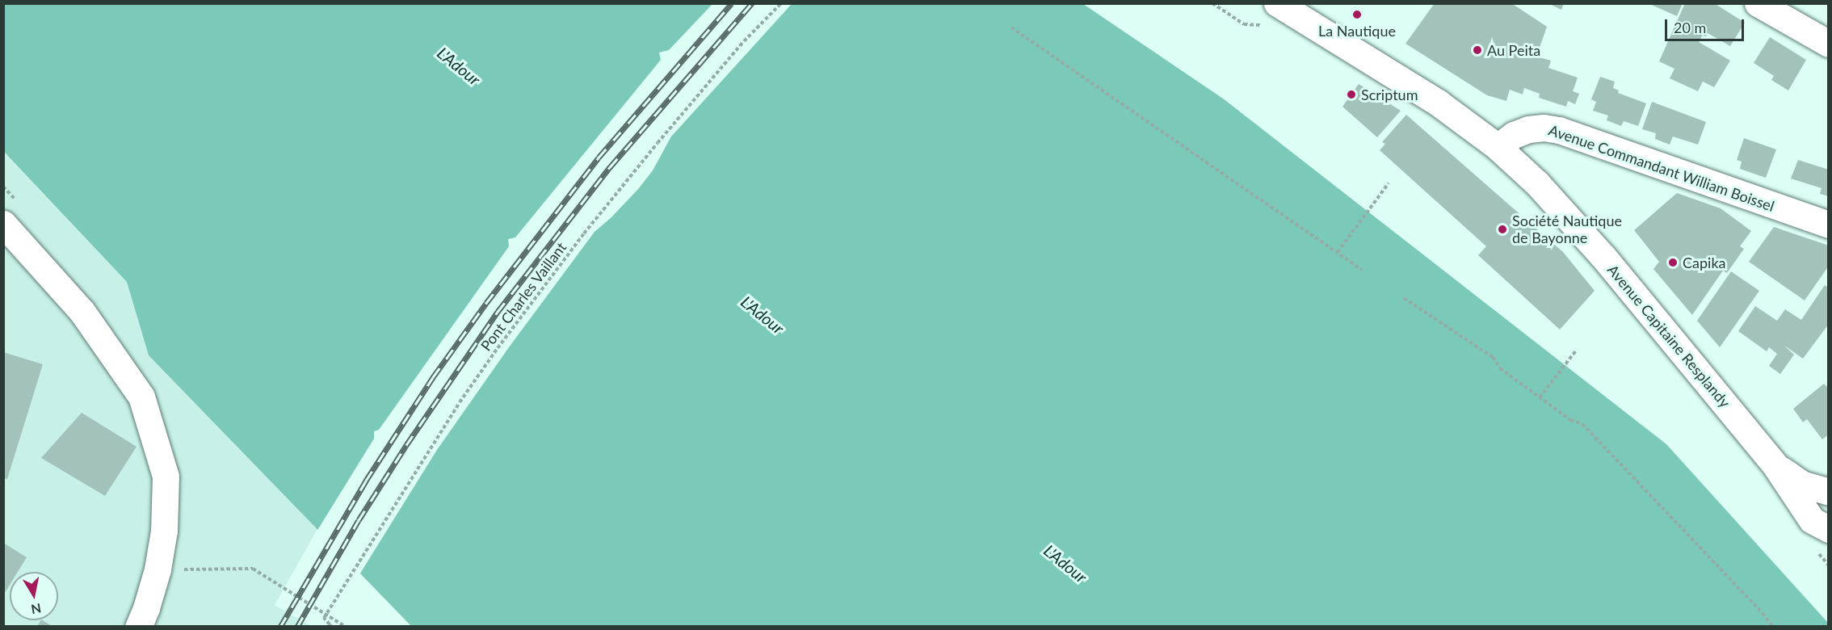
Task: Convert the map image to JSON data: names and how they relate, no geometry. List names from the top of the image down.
{
  "streets": {
    "main road": ["Avenue Commandant William Boissel", "Avenue Capitaine Resplandy"],
    "path": ["Pont Charles Vaillant"]
  },
  "crossings": [
    ["Avenue Commandant William Boissel", "Avenue Capitaine Resplandy"]
  ],
  "water": ["L'Adour"],
  "places": [
    "La Nautique",
    "Au Peita",
    "Scriptum",
    "Société Nautique de Bayonne",
    "Capika"
  ],
  "scale_bar": "20 m",
  "north": "bottom"
}
